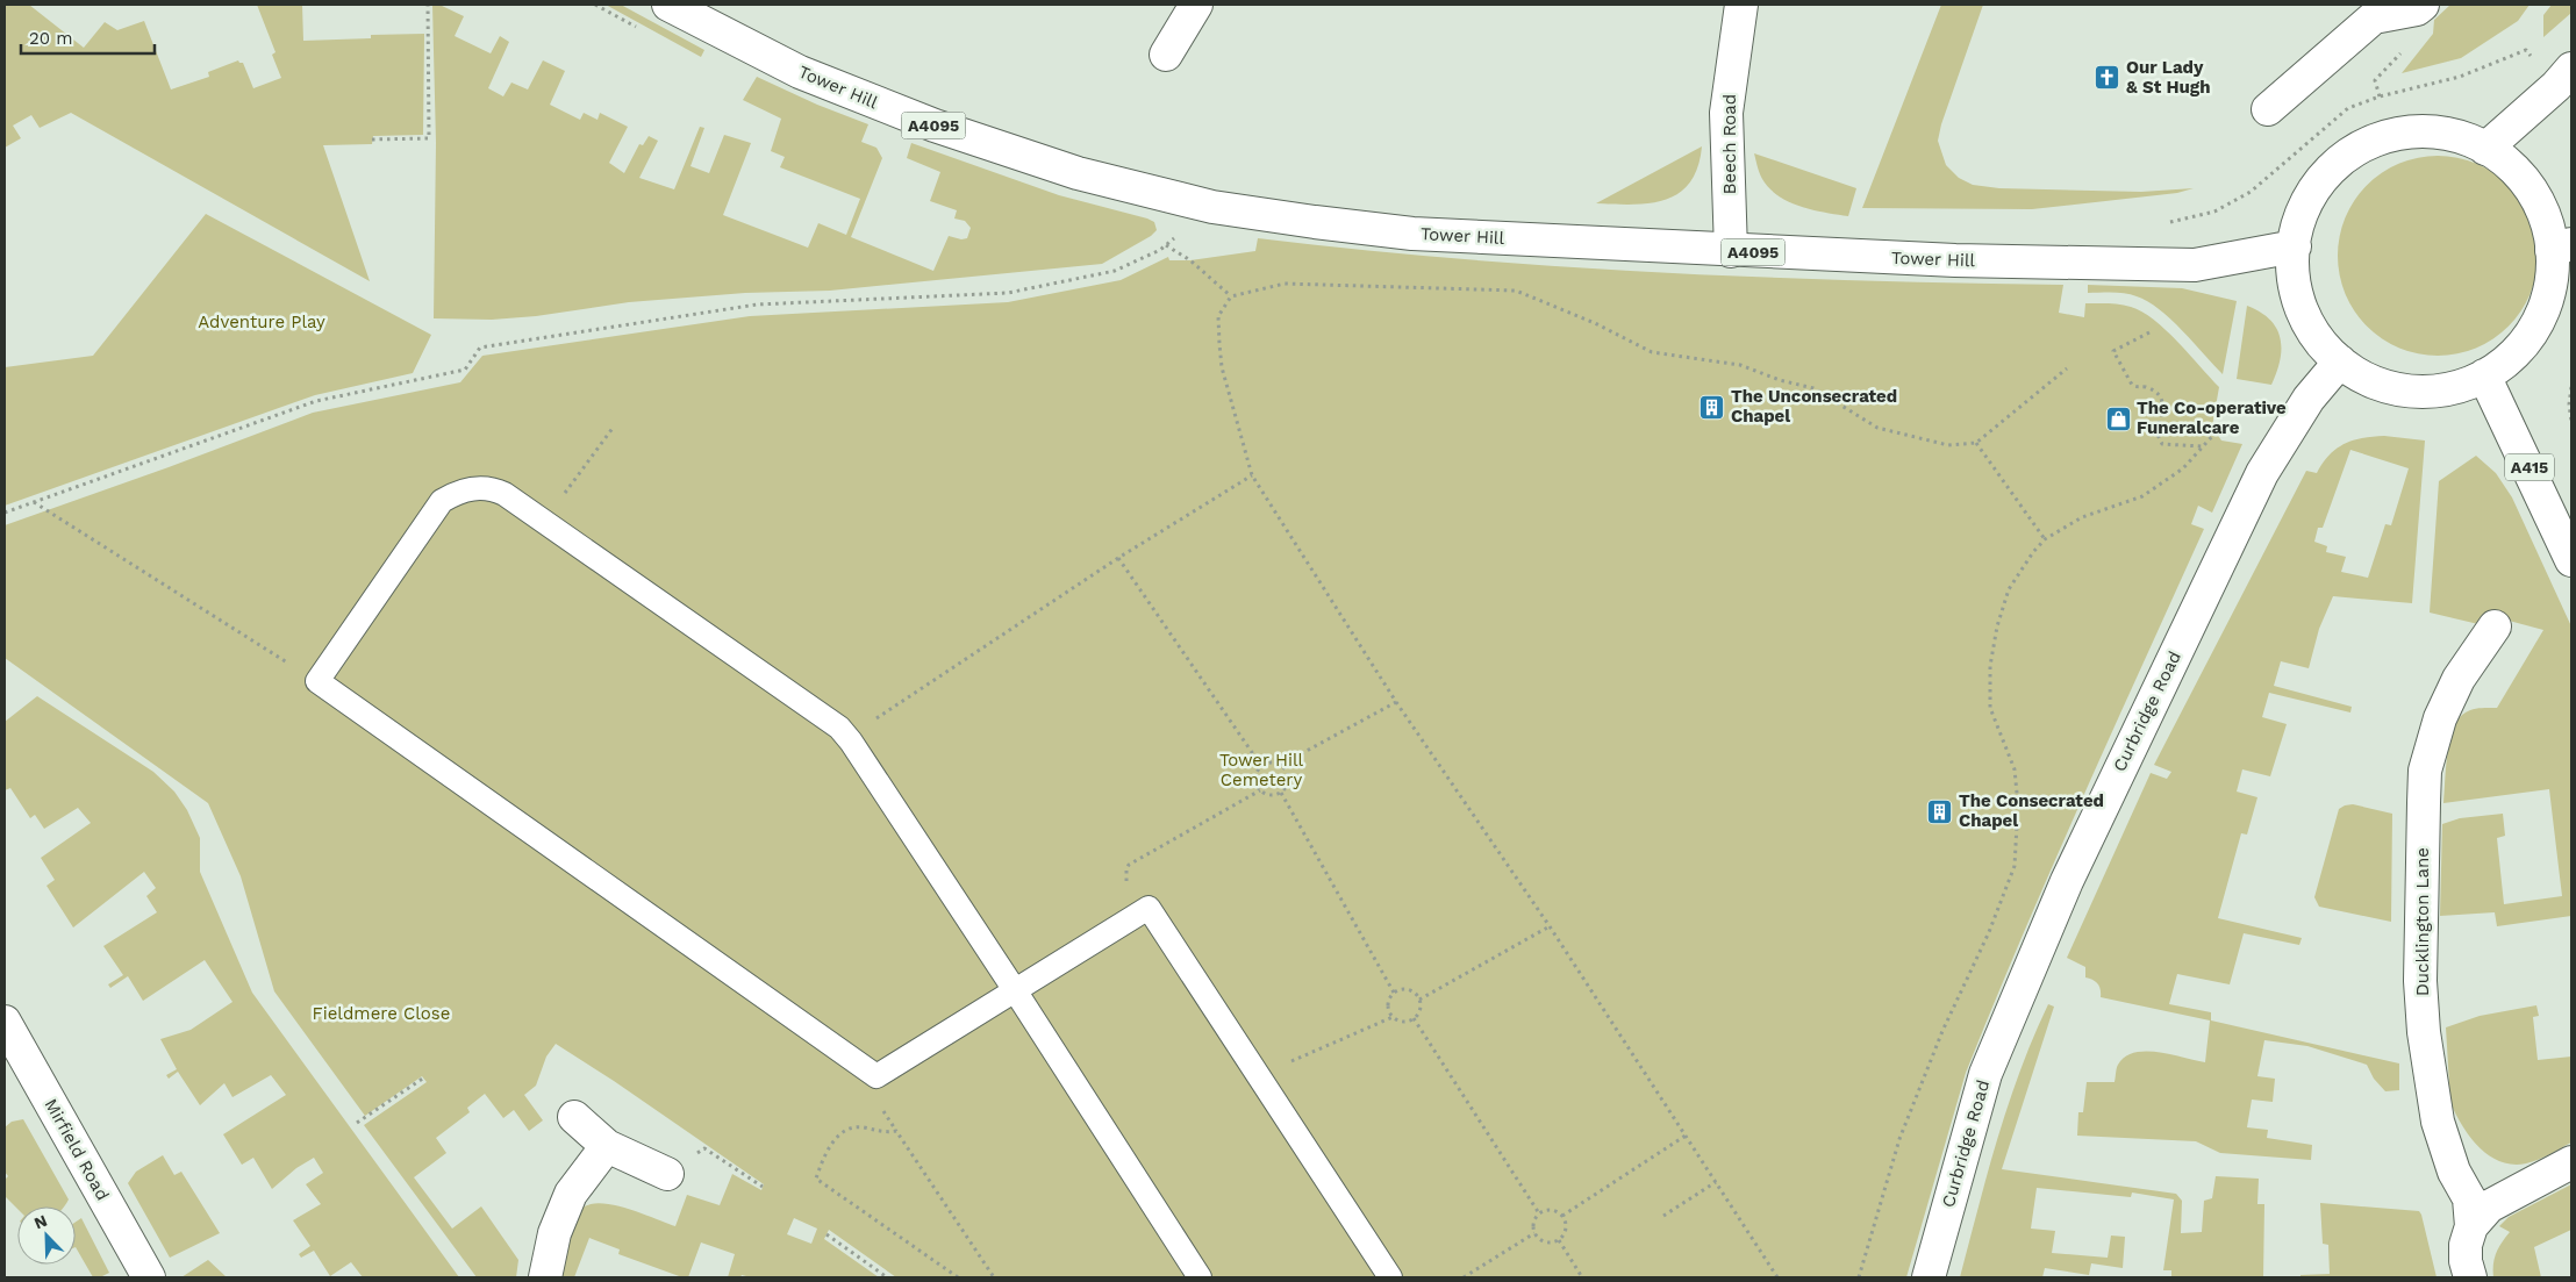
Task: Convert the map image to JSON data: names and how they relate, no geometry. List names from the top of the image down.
{
  "streets": {
    "main road": [
      "Tower Hill",
      "A4095",
      "Beech Road",
      "A415",
      "Curbridge Road",
      "Ducklington Lane",
      "Mirfield Road"
    ]
  },
  "crossings": [
    ["Tower Hill", "Beech Road"]
  ],
  "parks": ["Adventure Play", "Tower Hill Cemetery", "Fieldmere Close"],
  "places": {
    "church": ["Our Lady & St Hugh"],
    "building": ["The Unconsecrated Chapel", "The Consecrated Chapel"],
    "shop": ["The Co-operative Funeralcare"]
  },
  "scale_bar": "20 m",
  "north": "top left"
}
